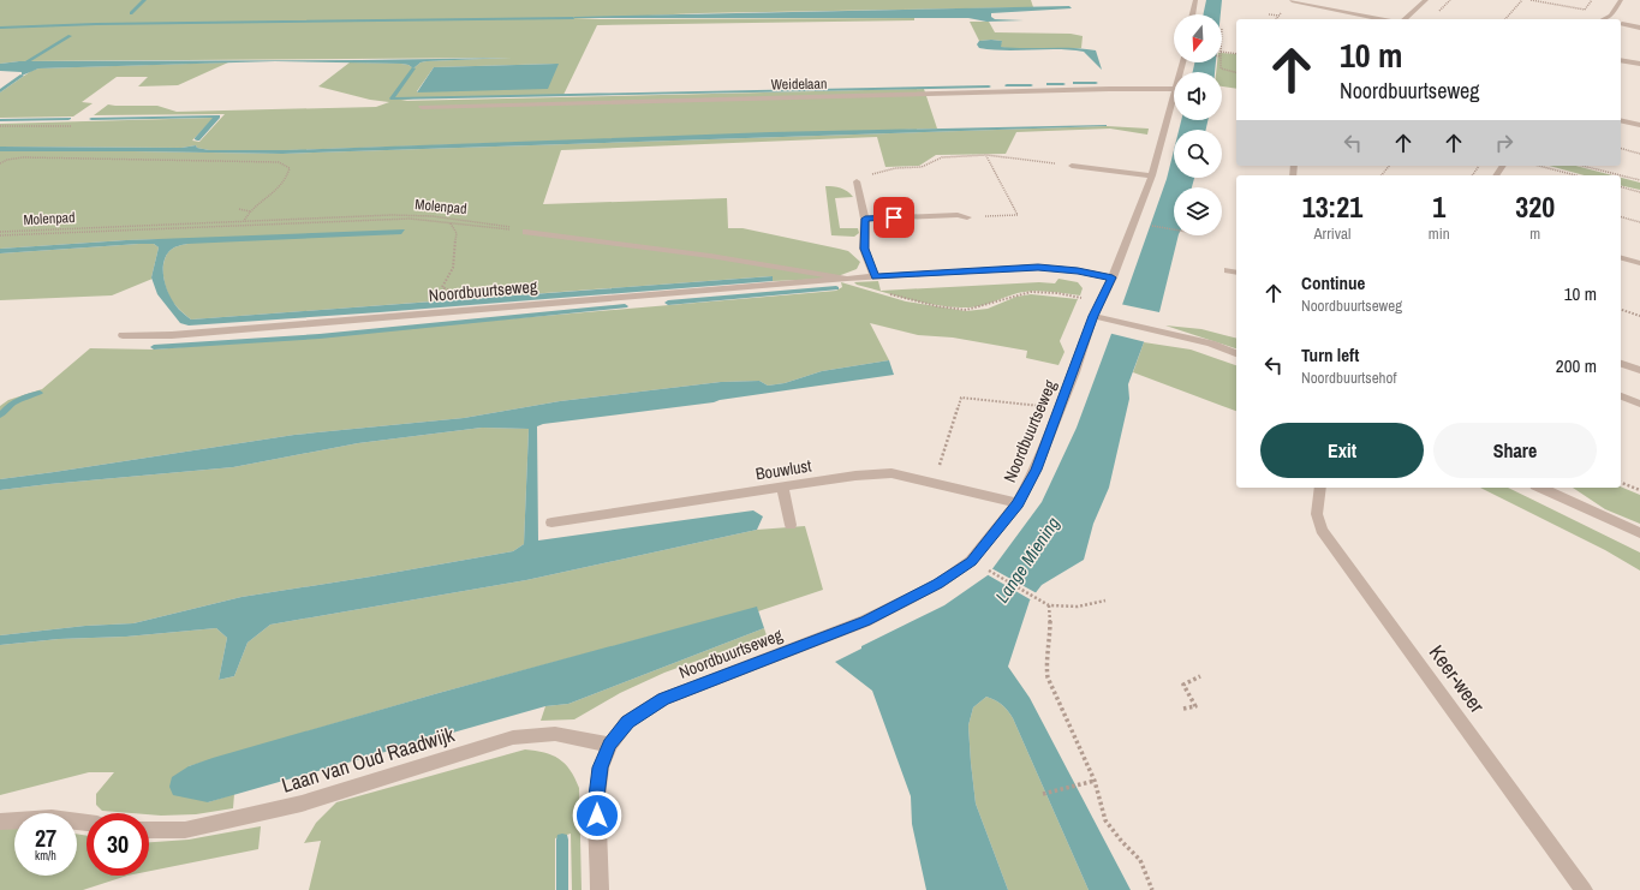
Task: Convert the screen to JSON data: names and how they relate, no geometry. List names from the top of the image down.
{
  "streets": {
    "street": [
      "Weidelaan",
      "Noordbuurtseweg",
      "Bouwlust",
      "Keer-weer",
      "Laan van Oud Raadwijk"
    ],
    "path": ["Molenpad"]
  },
  "crossings": [
    ["Noordbuurtseweg", "Bouwlust"],
    ["Noordbuurtseweg", "Laan van Oud Raadwijk"]
  ],
  "water": ["Lange Miening"],
  "north": "bottom",
  "page": {
    "turn": ["10 m", "Noordbuurtseweg"],
    "eta": [
      "13:21",
      "Arrival",
      "1",
      "min",
      "320",
      "m"
    ],
    "list": [
      {
        "name": "Continue",
        "note": "Noordbuurtseweg",
        "value": "10 m"
      },
      {
        "name": "Turn left",
        "note": "Noordbuurtsehof",
        "value": "200 m"
      }
    ],
    "buttons": ["Exit", "Share"],
    "speed": "27 km/h",
    "limit": "30"
  }
}
